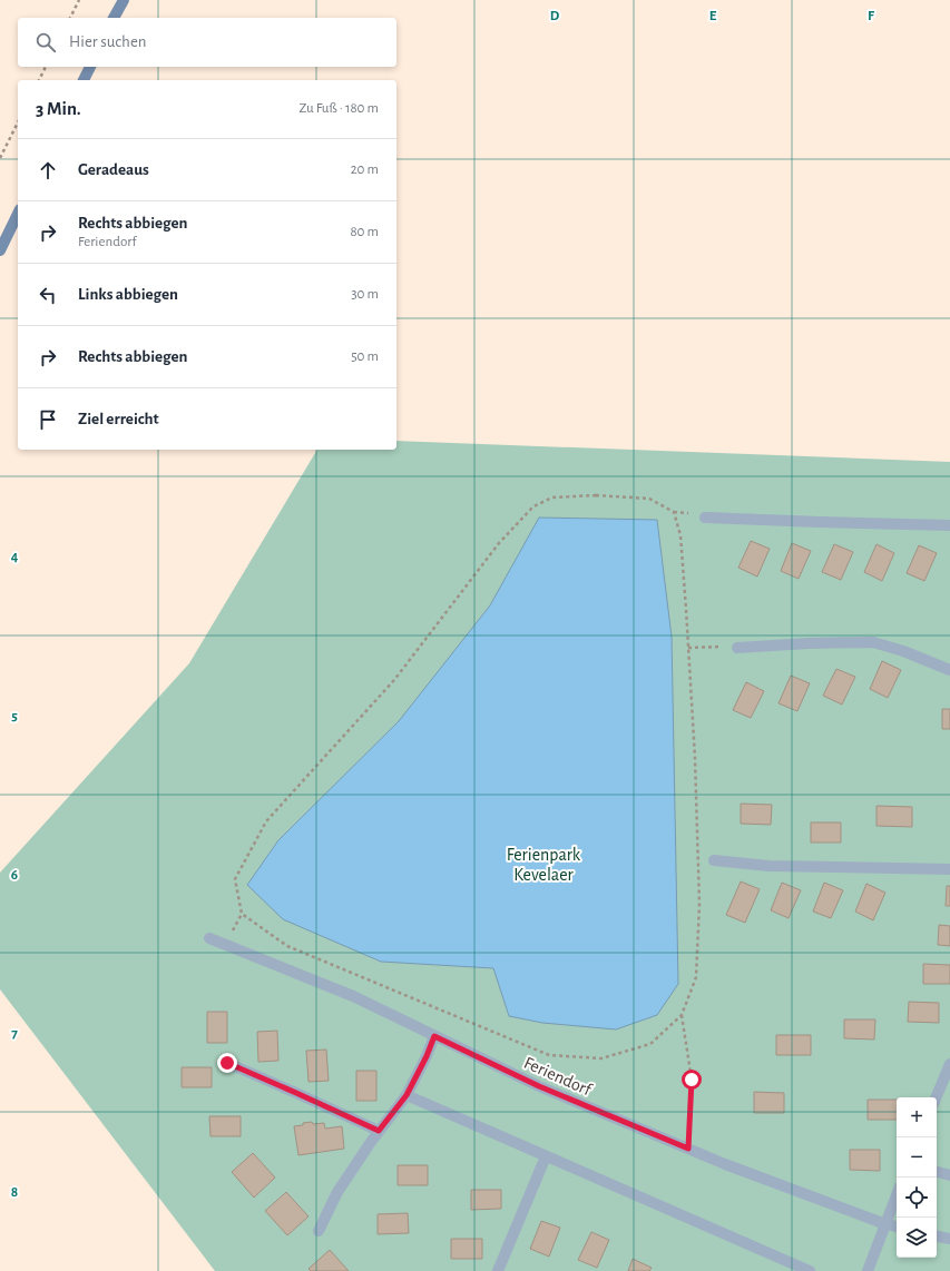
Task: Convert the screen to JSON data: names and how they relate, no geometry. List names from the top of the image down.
{
  "streets": {
    "lane": ["Feriendorf"]
  },
  "parks": ["Ferienpark Kevelaer"],
  "page": {
    "search": "Hier suchen",
    "heading": ["3 Min.", "Zu Fuß · 180 m"],
    "list": [
      ["Geradeaus", "20 m"],
      ["Rechts abbiegen", "Feriendorf", "80 m"],
      ["Links abbiegen", "30 m"],
      ["Rechts abbiegen", "50 m"],
      "Ziel erreicht"
    ],
    "map_buttons": ["+", "−"]
  },
  "grid": {
    "columns": ["D", "E", "F"],
    "rows": [
      "4",
      "5",
      "6",
      "7",
      "8"
    ]
  }
}
